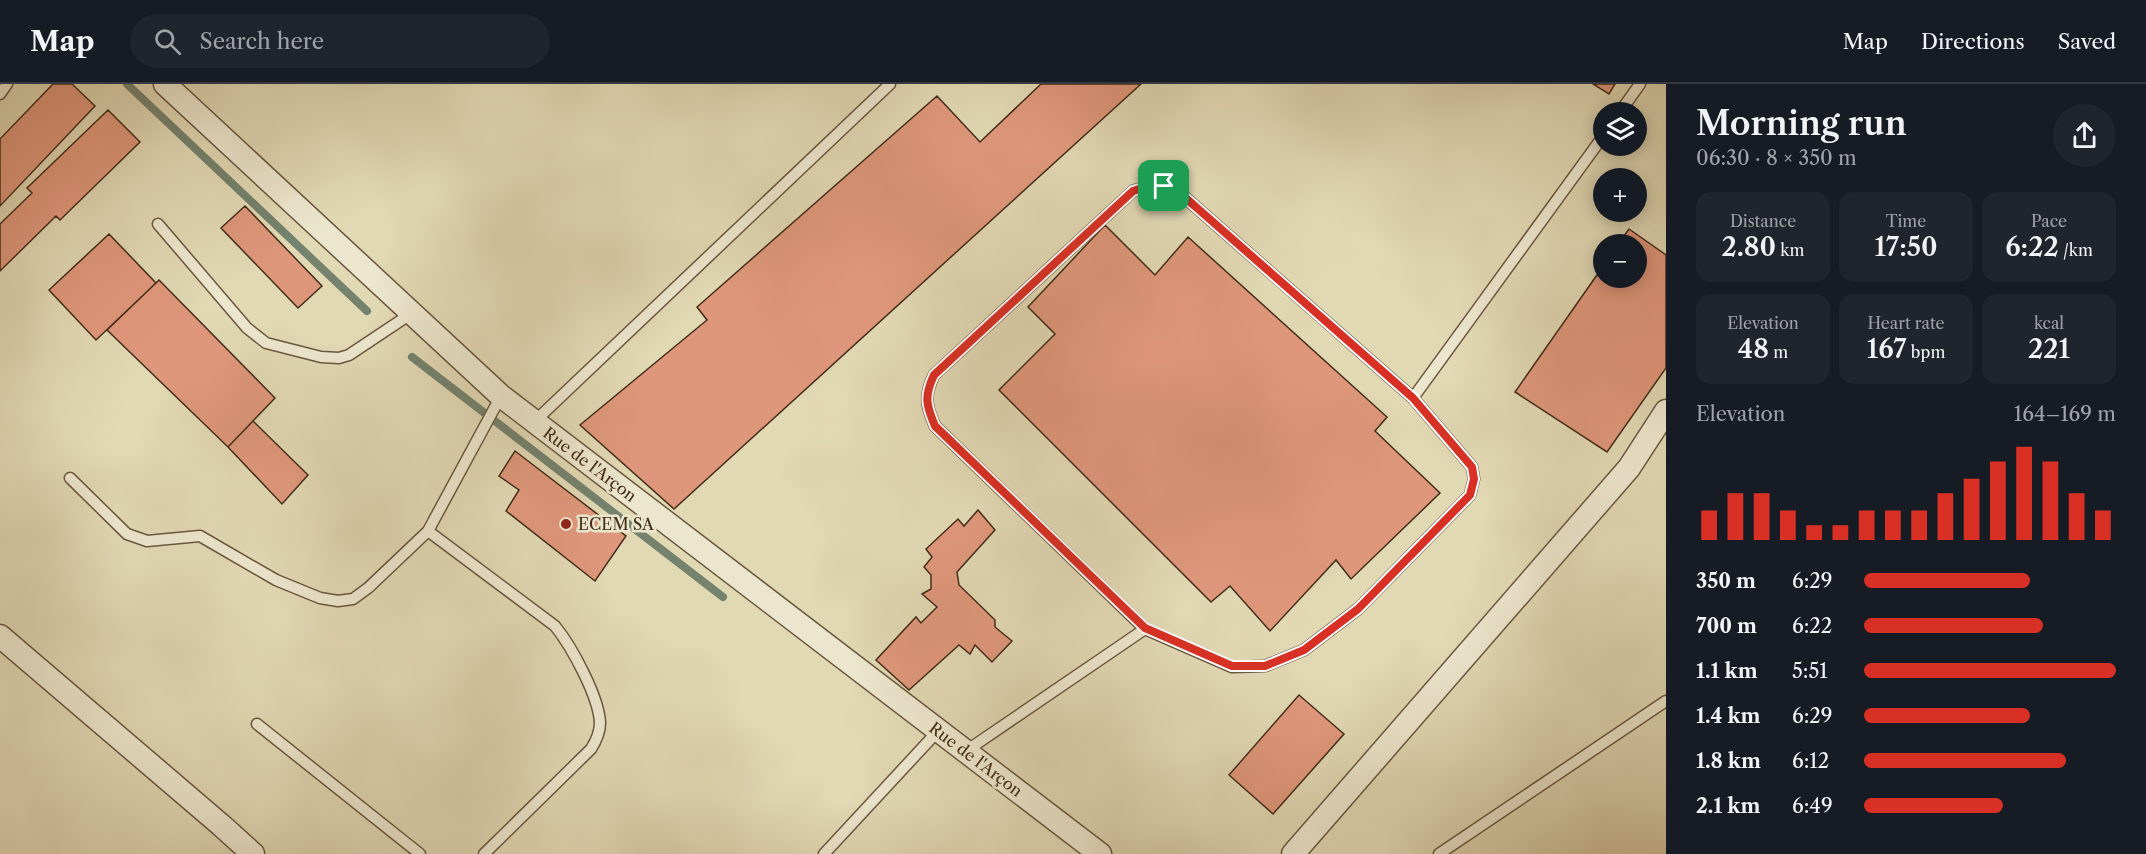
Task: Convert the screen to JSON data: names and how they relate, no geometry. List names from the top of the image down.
{
  "streets": {
    "street": ["Rue de l'Arçon"]
  },
  "places": ["ECEM SA"],
  "page": {
    "header": "Map",
    "search": "Search here",
    "nav": ["Map", "Directions", "Saved"],
    "heading": ["Morning run", "06:30 · 8 × 350 m"],
    "map_buttons": ["+", "−"],
    "stats": [
      ["Distance", "2.80 km"],
      ["Time", "17:50"],
      ["Pace", "6:22 /km"],
      ["Elevation", "48 m"],
      ["Heart rate", "167 bpm"],
      ["kcal", "221"]
    ],
    "chart": ["Elevation", "164–169 m"],
    "list": [
      {
        "name": "350 m",
        "note": "6:29"
      },
      {
        "name": "700 m",
        "note": "6:22"
      },
      {
        "name": "1.1 km",
        "note": "5:51"
      },
      {
        "name": "1.4 km",
        "note": "6:29"
      },
      {
        "name": "1.8 km",
        "note": "6:12"
      },
      {
        "name": "2.1 km",
        "note": "6:49"
      }
    ]
  }
}
